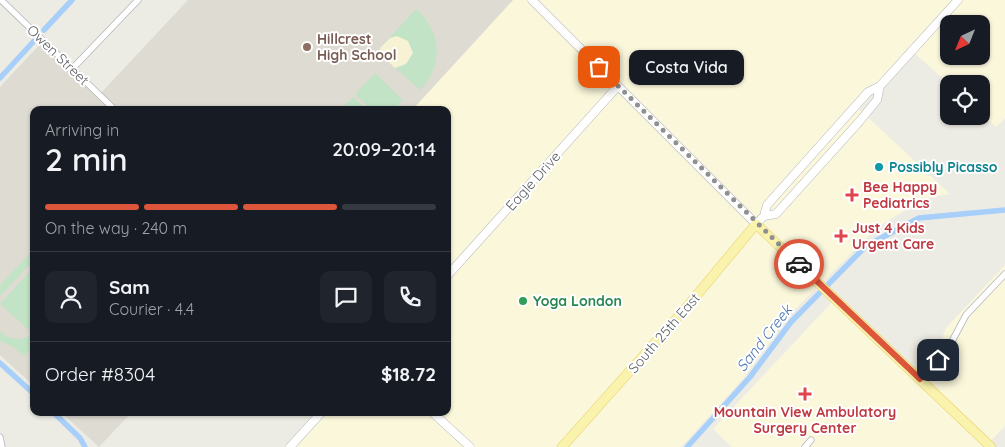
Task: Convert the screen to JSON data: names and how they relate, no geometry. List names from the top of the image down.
{
  "streets": {
    "main road": ["Eagle Drive", "South 25th East"],
    "street": ["Owen Street"]
  },
  "water": ["Sand Creek"],
  "places": {
    "other": [
      "Hillcrest High School",
      "Costa Vida",
      "Possibly Picasso",
      "Yoga London"
    ],
    "health": ["Bee Happy Pediatrics", "Just 4 Kids Urgent Care", "Mountain View Ambulatory Surgery Center"]
  },
  "north": "bottom left",
  "page": {
    "bubble": "Costa Vida",
    "heading": ["2 min", "Arriving in", "20:09–20:14"],
    "panel": [
      "Sam",
      "Courier · 4.4",
      "Order #8304",
      "$18.72"
    ],
    "bar": "On the way · 240 m"
  }
}
